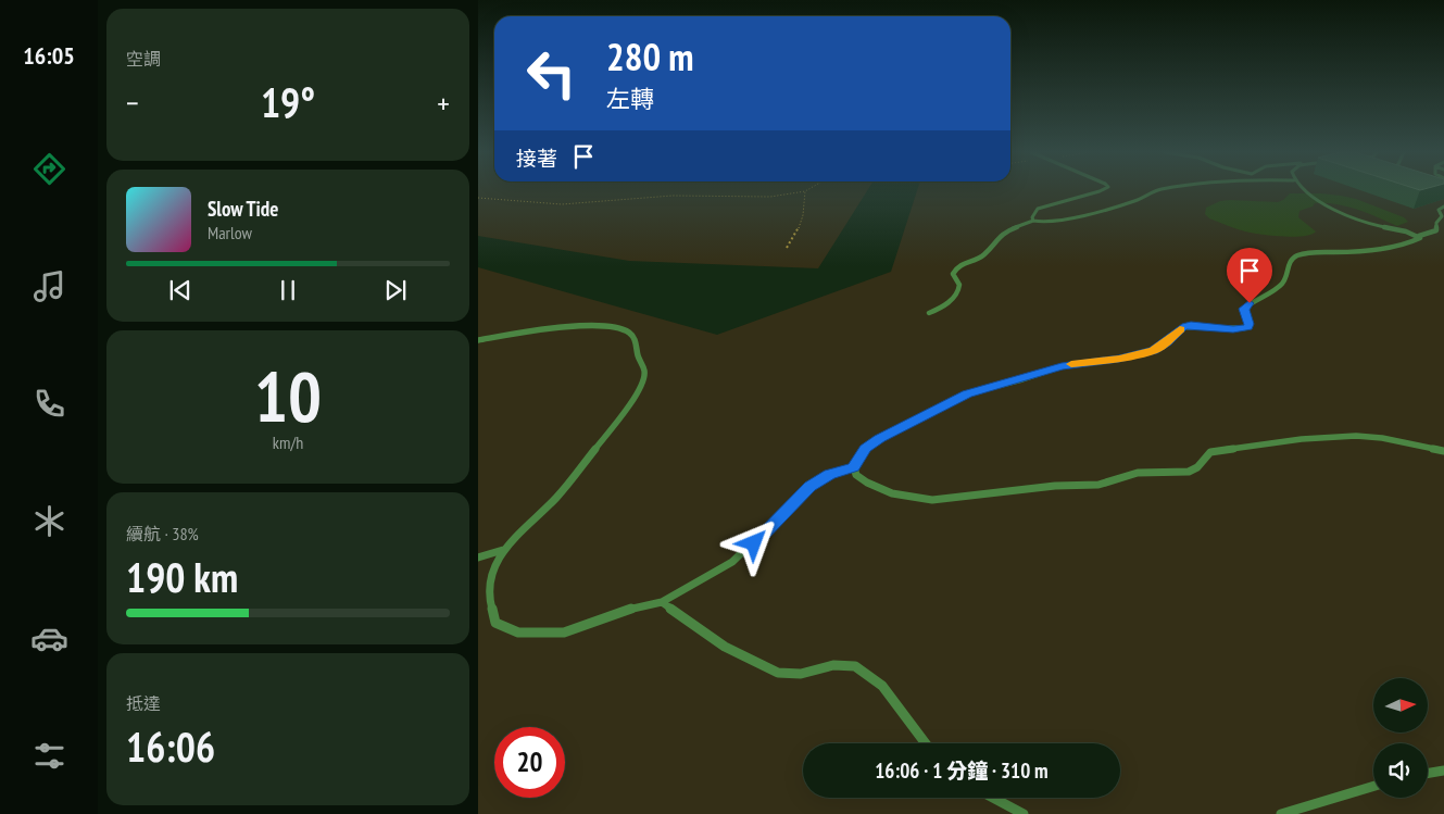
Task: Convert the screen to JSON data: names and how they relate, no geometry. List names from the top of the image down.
{
  "north": "right",
  "page": {
    "tabs": "16:05",
    "tile": [
      "空調",
      ["10", "km/h"],
      ["續航 · 38%", "190 km"],
      ["抵達", "16:06"]
    ],
    "turn": ["280 m", "左轉"],
    "heat": ["−", "19°", "+"],
    "then": "接著",
    "song": ["Slow Tide", "Marlow"],
    "limit": "20",
    "trip": "16:06 · 1 分鐘 · 310 m"
  }
}
